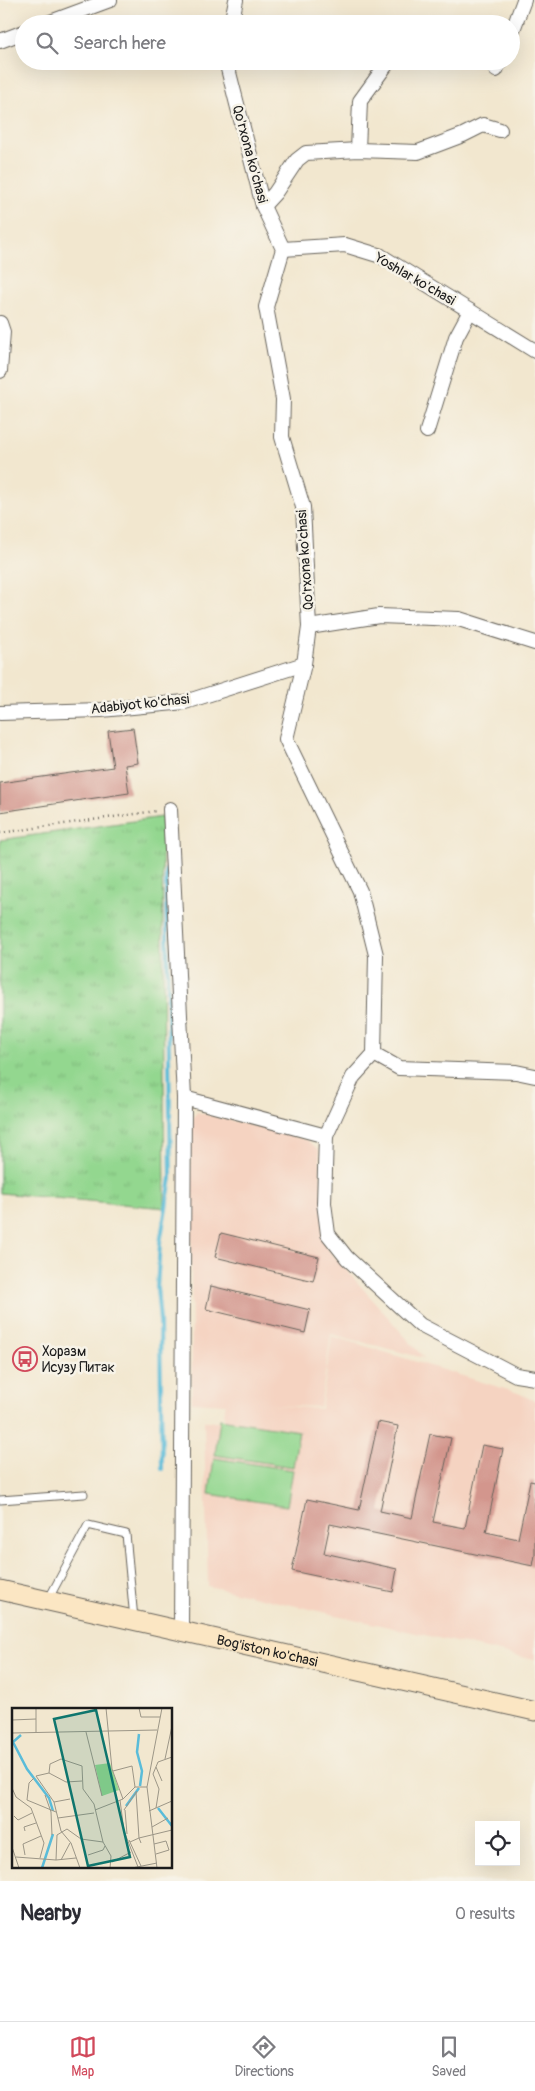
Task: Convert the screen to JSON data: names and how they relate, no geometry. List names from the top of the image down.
{
  "streets": {
    "main road": ["Bog'iston ko'chasi"],
    "street": ["Qo'rxona ko'chasi", "Yoshlar ko'chasi", "Adabiyot ko'chasi"]
  },
  "crossings": [
    ["Qo'rxona ko'chasi", "Yoshlar ko'chasi"],
    ["Qo'rxona ko'chasi", "Adabiyot ko'chasi"]
  ],
  "places": {
    "bus stop": ["Хоразм Исузу Питак"]
  },
  "page": {
    "search": "Search here",
    "heading": ["Nearby", "0 results"],
    "nav": ["Map", "Directions", "Saved"]
  }
}
